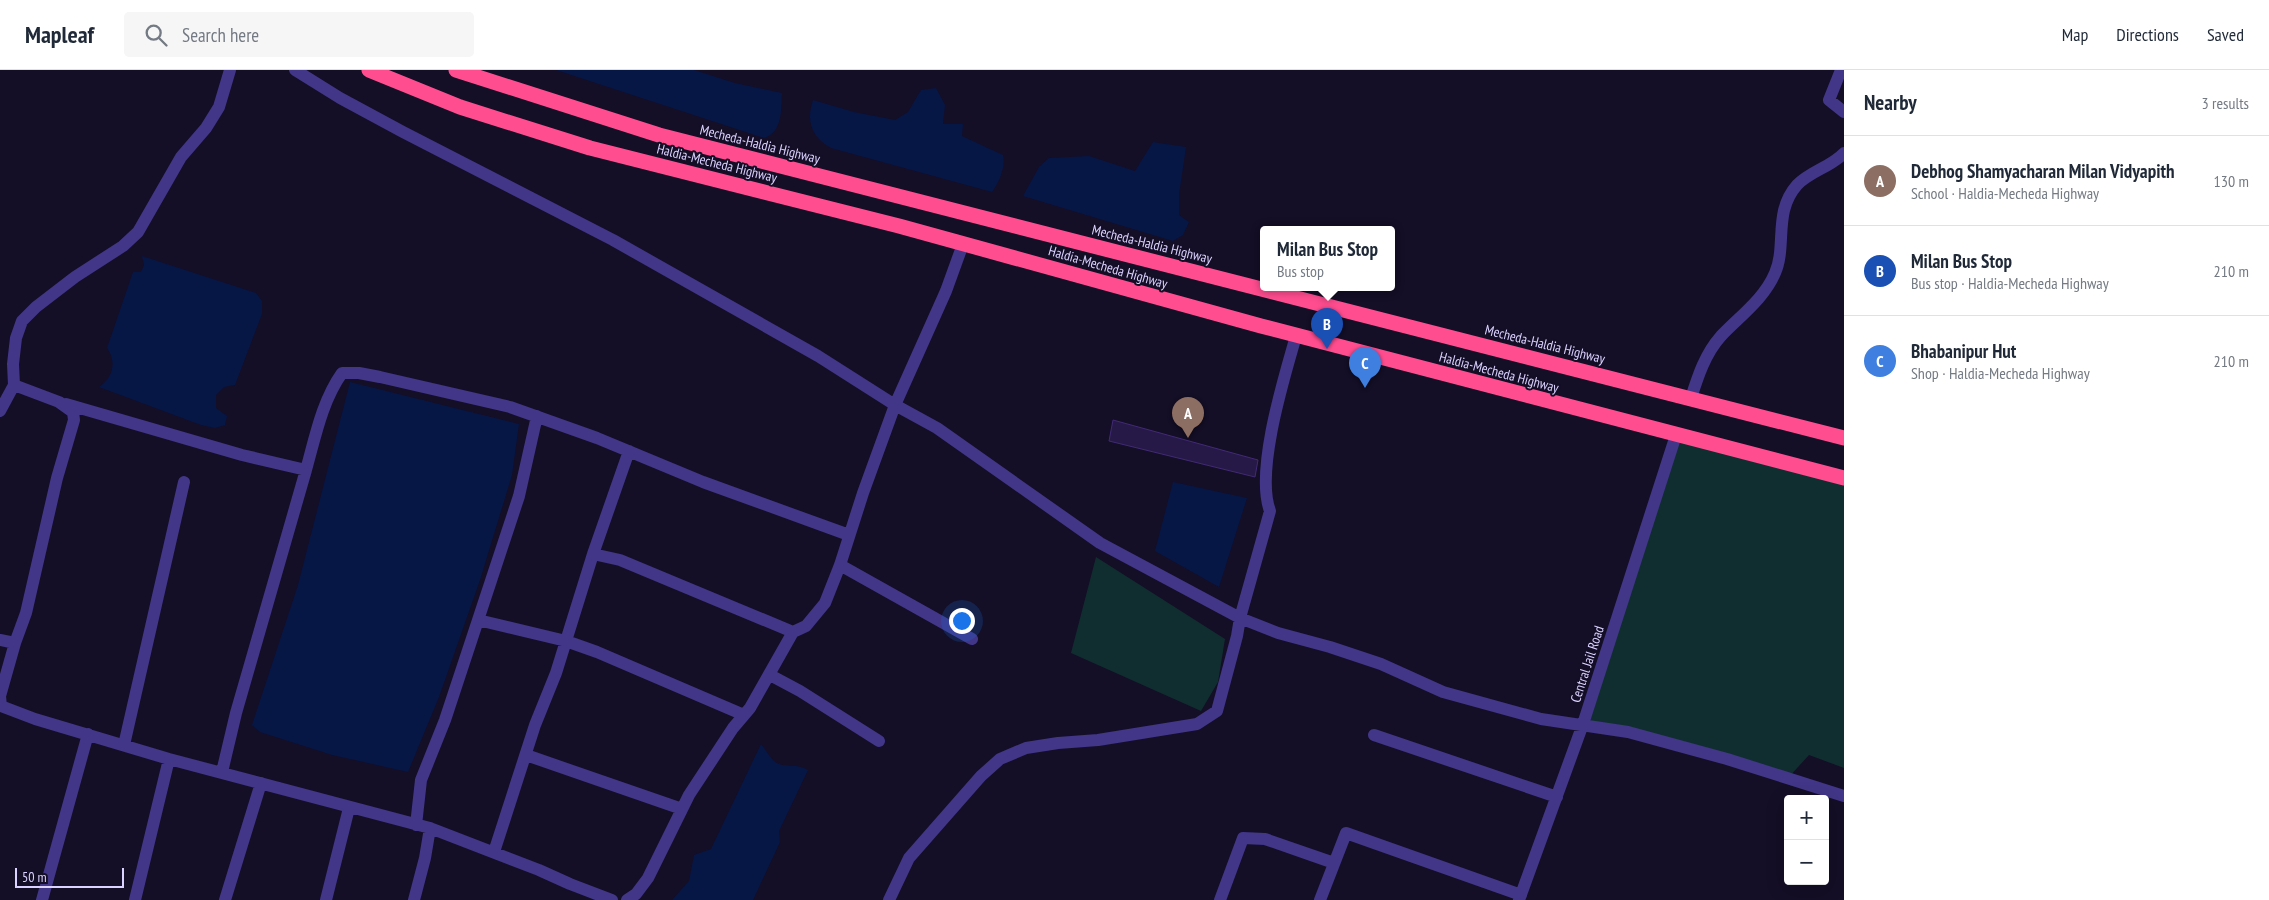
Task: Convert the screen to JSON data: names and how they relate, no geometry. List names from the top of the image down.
{
  "streets": {
    "highway": ["Mecheda-Haldia Highway", "Haldia-Mecheda Highway"],
    "street": ["Central Jail Road"]
  },
  "crossings": [
    ["Haldia-Mecheda Highway", "Central Jail Road"]
  ],
  "scale_bar": "50 m",
  "page": {
    "header": "Mapleaf",
    "search": "Search here",
    "nav": ["Map", "Directions", "Saved"],
    "heading": ["Nearby", "3 results"],
    "list": [
      {
        "mark": "A",
        "name": "Debhog Shamyacharan Milan Vidyapith",
        "note": "School · Haldia-Mecheda Highway",
        "value": "130 m"
      },
      {
        "mark": "B",
        "name": "Milan Bus Stop",
        "note": "Bus stop · Haldia-Mecheda Highway",
        "value": "210 m"
      },
      {
        "mark": "C",
        "name": "Bhabanipur Hut",
        "note": "Shop · Haldia-Mecheda Highway",
        "value": "210 m"
      }
    ],
    "popup": ["Milan Bus Stop", "Bus stop"],
    "pins": ["B", "C", "A"],
    "map_buttons": ["+", "−"],
    "scale": "50 m"
  }
}
